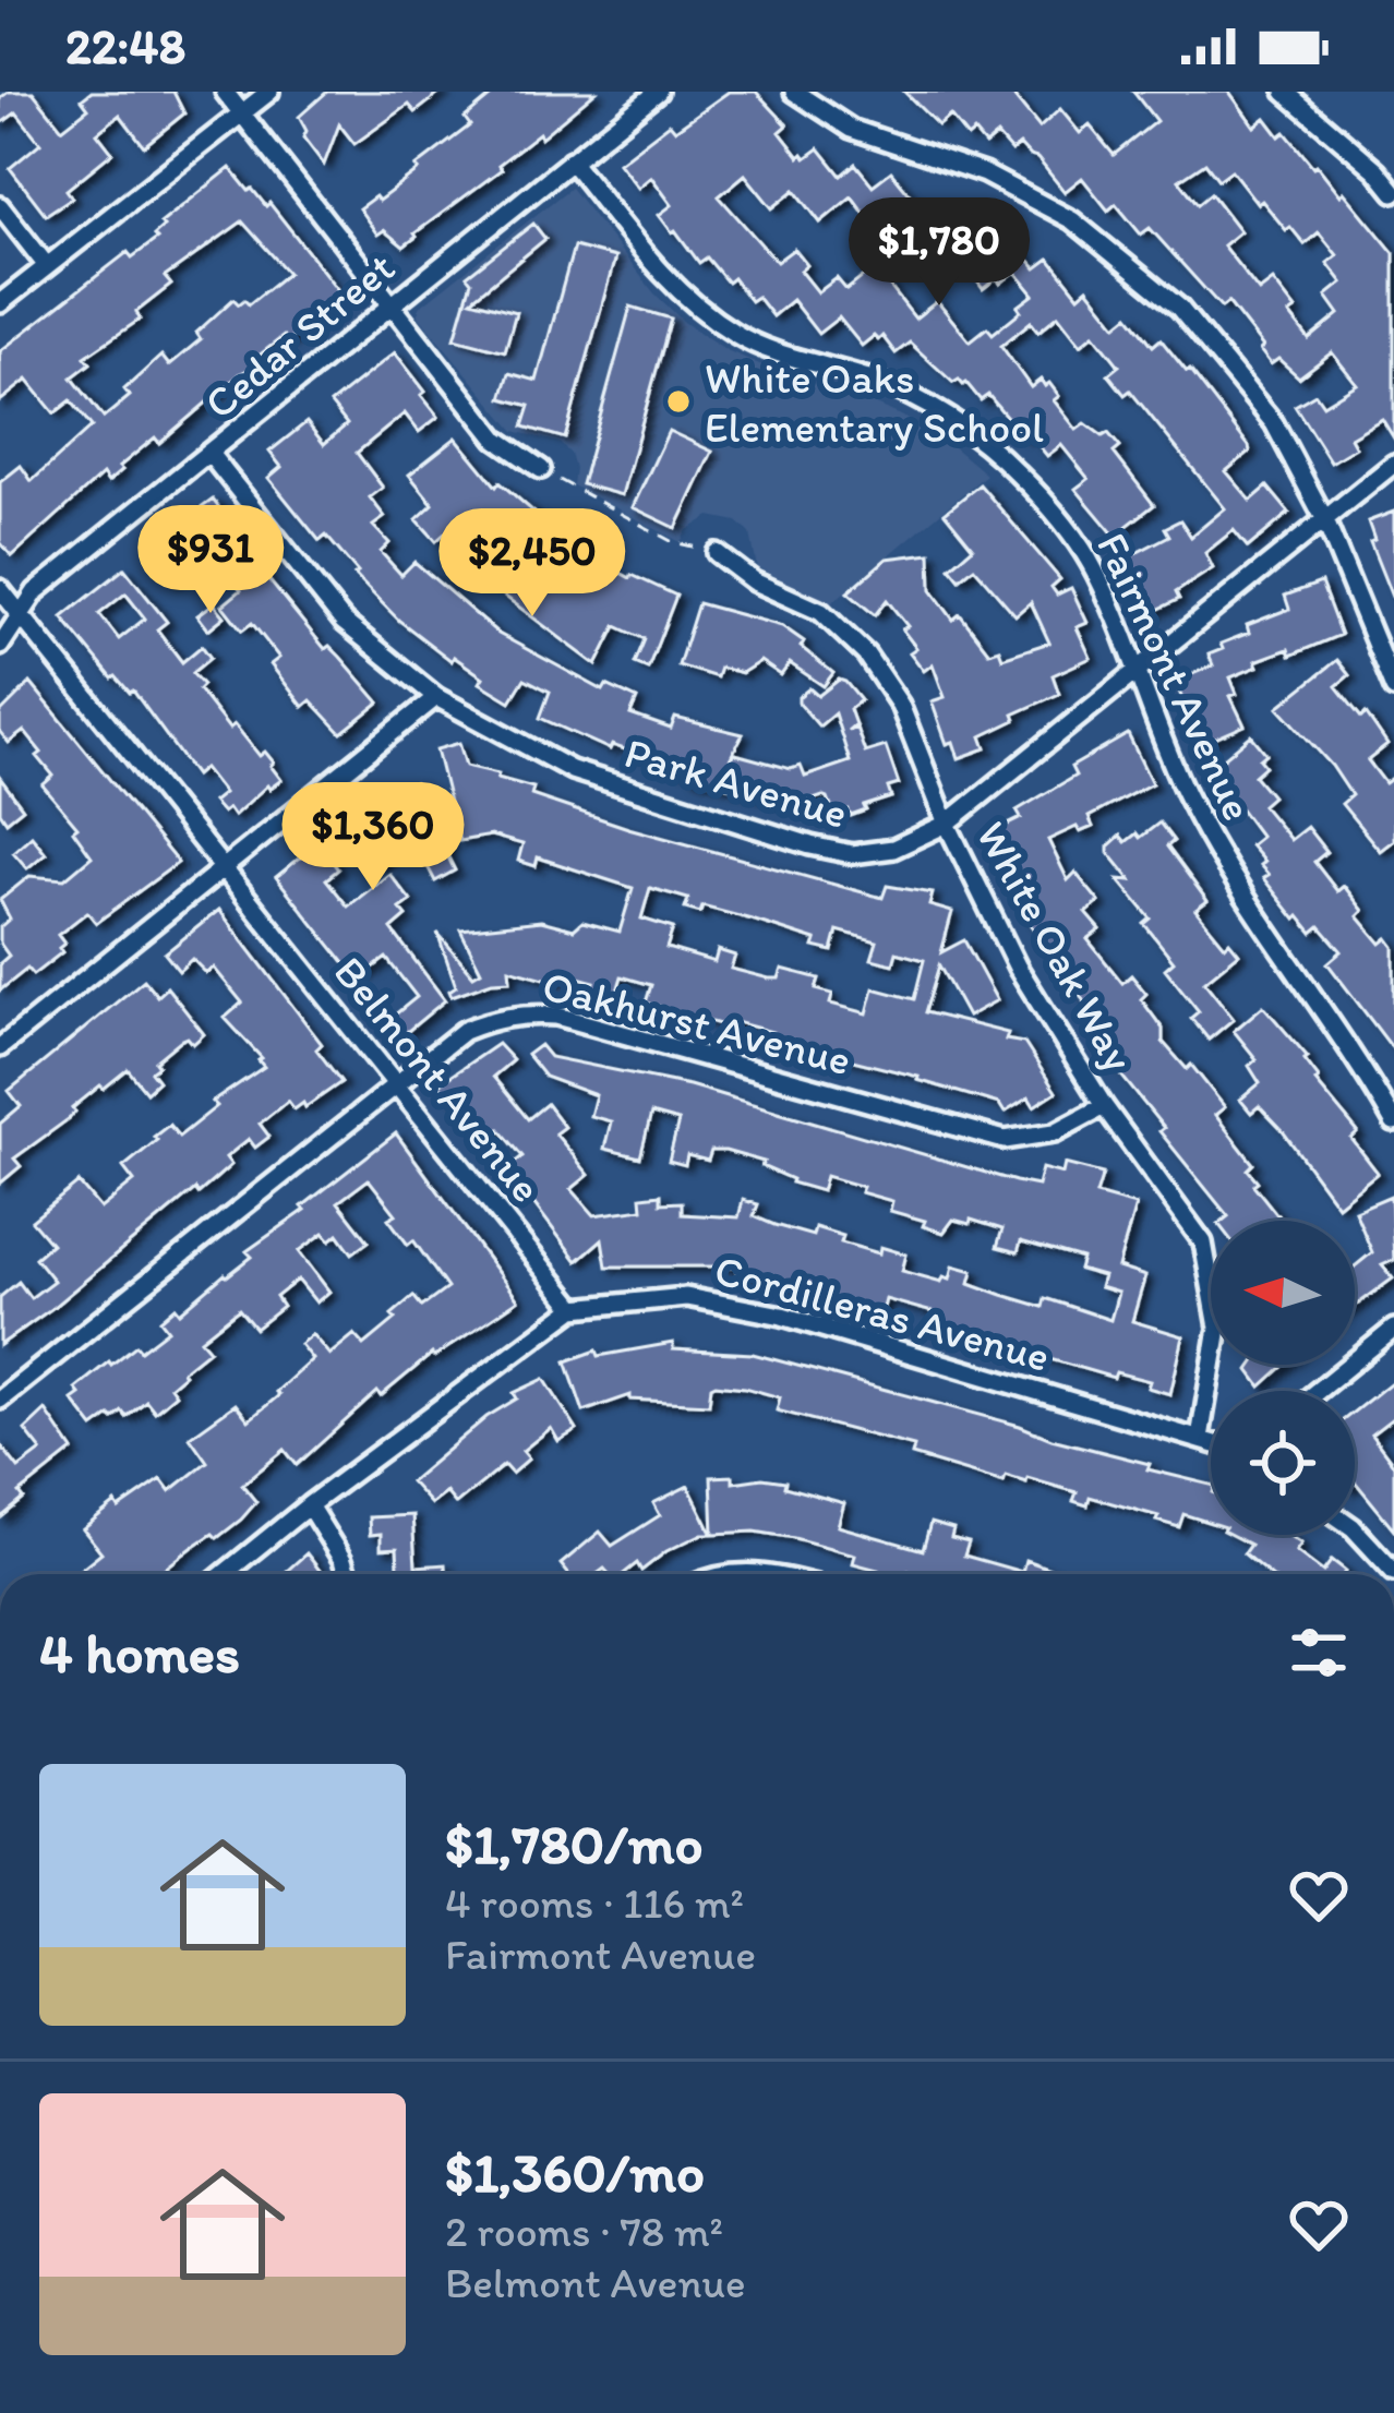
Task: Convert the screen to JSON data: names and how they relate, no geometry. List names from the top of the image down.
{
  "streets": {
    "street": [
      "Cedar Street",
      "Fairmont Avenue",
      "Park Avenue",
      "White Oak Way",
      "Oakhurst Avenue",
      "Belmont Avenue",
      "Cordilleras Avenue"
    ]
  },
  "crossings": [
    ["Cedar Street", "Fairmont Avenue"],
    ["Cedar Street", "Park Avenue"],
    ["Cedar Street", "Belmont Avenue"],
    ["Fairmont Avenue", "Park Avenue"],
    ["Park Avenue", "White Oak Way"],
    ["White Oak Way", "Oakhurst Avenue"],
    ["White Oak Way", "Cordilleras Avenue"],
    ["Oakhurst Avenue", "Belmont Avenue"],
    ["Belmont Avenue", "Cordilleras Avenue"]
  ],
  "places": ["White Oaks Elementary School"],
  "north": "left",
  "page": {
    "status": "22:48",
    "price": [
      "$1,780",
      "$931",
      "$2,450",
      "$1,360"
    ],
    "heading": "4 homes",
    "list": [
      {
        "name": "$1,780/mo",
        "note": "4 rooms · 116 m² · Fairmont Avenue"
      },
      {
        "name": "$1,360/mo",
        "note": "2 rooms · 78 m² · Belmont Avenue"
      }
    ]
  }
}
